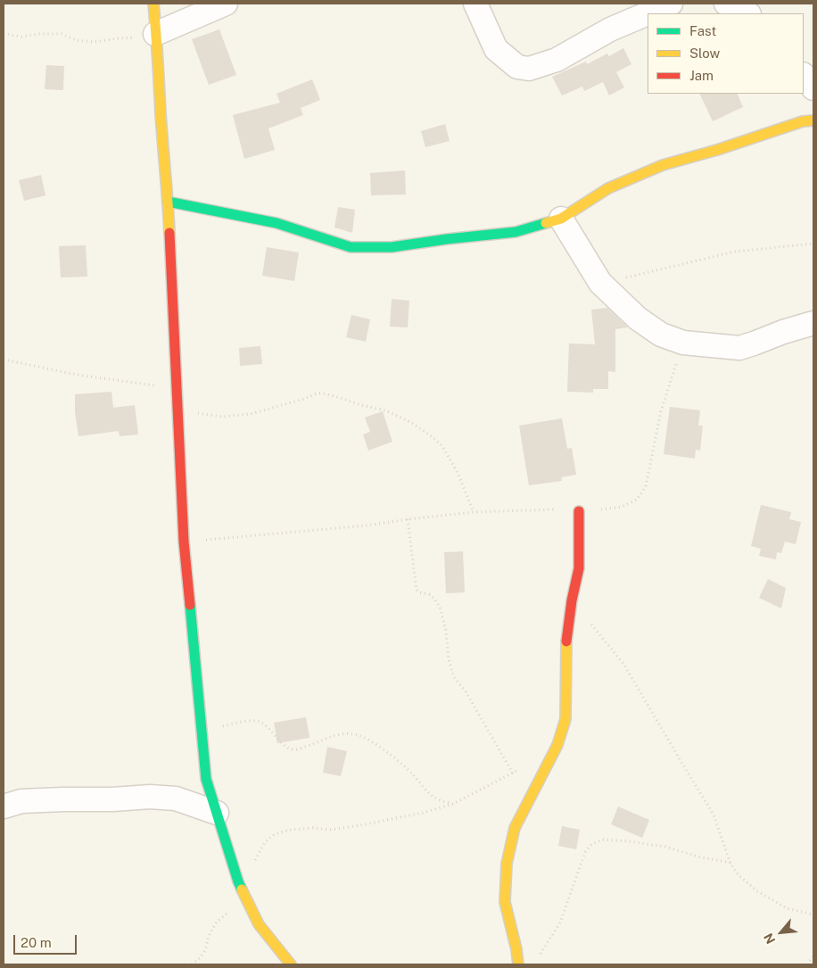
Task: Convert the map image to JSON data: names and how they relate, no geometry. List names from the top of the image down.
{
  "legend": ["Fast", "Slow", "Jam"],
  "scale_bar": "20 m",
  "north": "bottom left"
}
